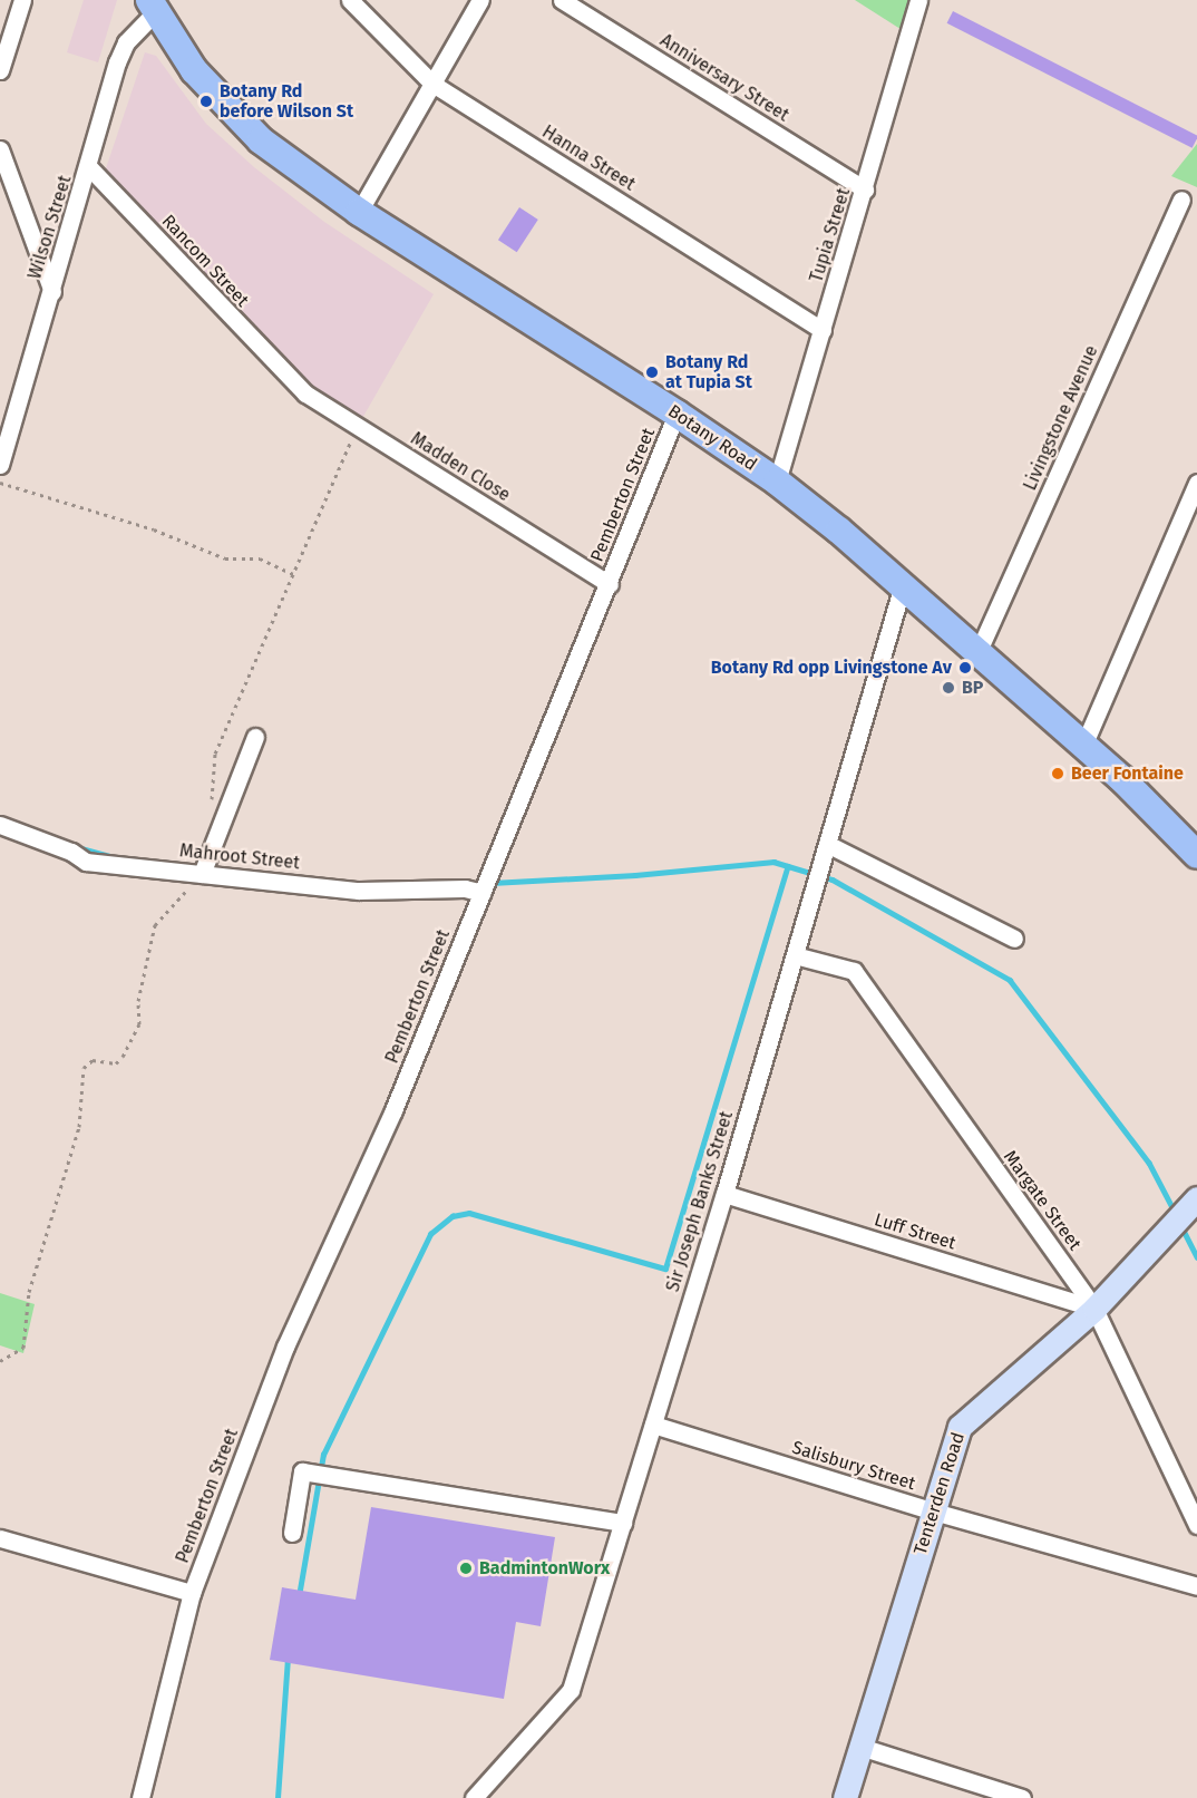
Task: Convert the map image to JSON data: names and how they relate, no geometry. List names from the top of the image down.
{
  "streets": {
    "main road": ["Botany Road"],
    "street": [
      "Anniversary Street",
      "Hanna Street",
      "Wilson Street",
      "Tupia Street",
      "Rancom Street",
      "Livingstone Avenue",
      "Madden Close",
      "Pemberton Street",
      "Mahroot Street",
      "Margate Street",
      "Sir Joseph Banks Street",
      "Luff Street",
      "Salisbury Street",
      "Tenterden Road"
    ]
  },
  "crossings": [
    ["Anniversary Street", "Tupia Street"],
    ["Hanna Street", "Tupia Street"],
    ["Wilson Street", "Rancom Street"],
    ["Wilson Street", "Botany Road"],
    ["Tupia Street", "Botany Road"],
    ["Rancom Street", "Madden Close"],
    ["Livingstone Avenue", "Botany Road"],
    ["Botany Road", "Pemberton Street"],
    ["Botany Road", "Sir Joseph Banks Street"],
    ["Madden Close", "Pemberton Street"],
    ["Pemberton Street", "Mahroot Street"],
    ["Margate Street", "Sir Joseph Banks Street"],
    ["Margate Street", "Luff Street"],
    ["Margate Street", "Tenterden Road"],
    ["Sir Joseph Banks Street", "Luff Street"],
    ["Sir Joseph Banks Street", "Salisbury Street"],
    ["Luff Street", "Tenterden Road"],
    ["Salisbury Street", "Tenterden Road"]
  ],
  "places": [
    "Botany Rd before Wilson St",
    "Botany Rd at Tupia St",
    "Botany Rd opp Livingstone Av",
    "BP",
    "Beer Fontaine",
    "BadmintonWorx"
  ]
}
